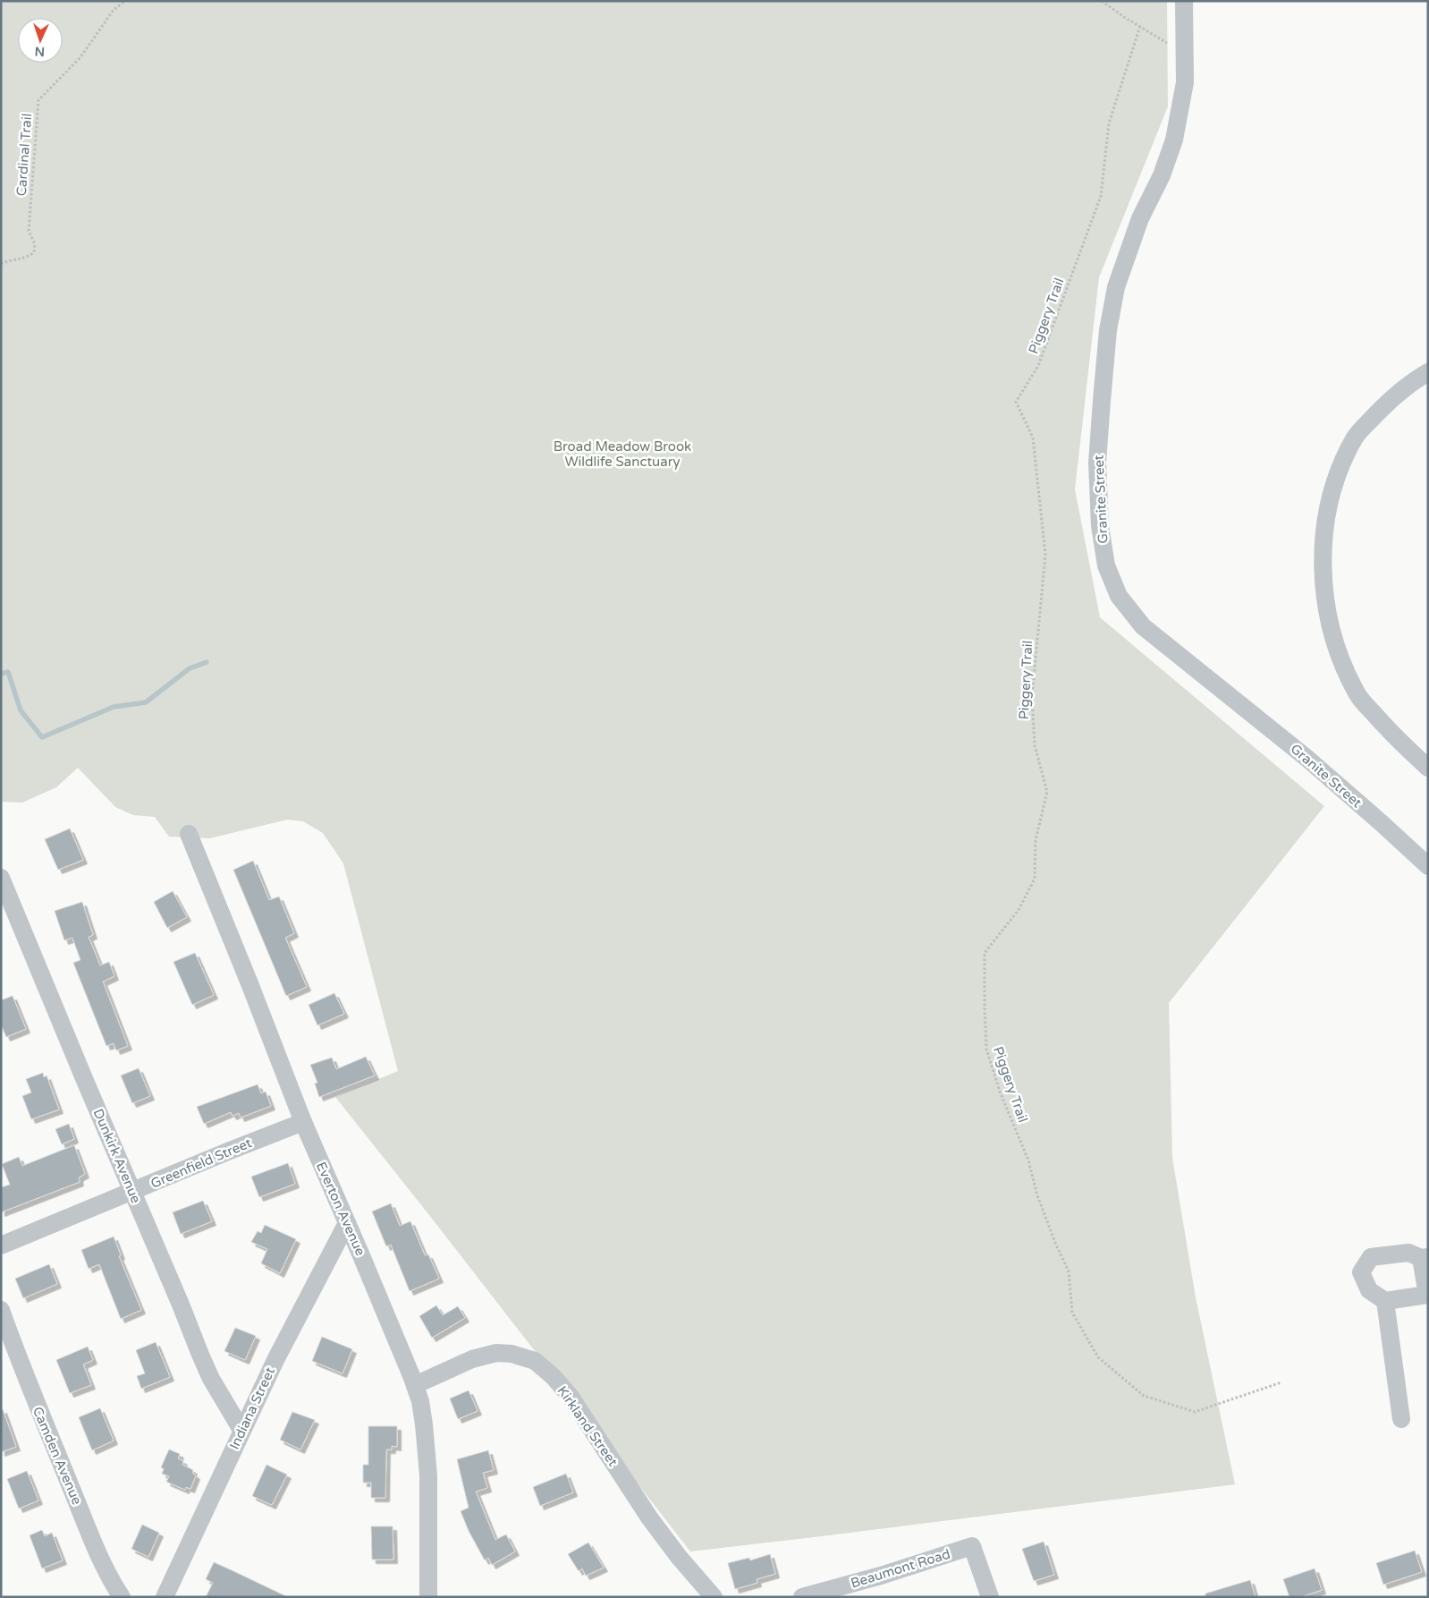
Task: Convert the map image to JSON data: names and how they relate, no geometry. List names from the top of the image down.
{
  "streets": {
    "street": [
      "Granite Street",
      "Dunkirk Avenue",
      "Greenfield Street",
      "Everton Avenue",
      "Indiana Street",
      "Kirkland Street",
      "Camden Avenue",
      "Beaumont Road"
    ],
    "path": ["Cardinal Trail", "Piggery Trail"]
  },
  "crossings": [
    ["Dunkirk Avenue", "Greenfield Street"],
    ["Dunkirk Avenue", "Indiana Street"],
    ["Greenfield Street", "Everton Avenue"],
    ["Everton Avenue", "Indiana Street"],
    ["Everton Avenue", "Kirkland Street"]
  ],
  "parks": ["Broad Meadow Brook Wildlife Sanctuary"],
  "north": "bottom"
}
